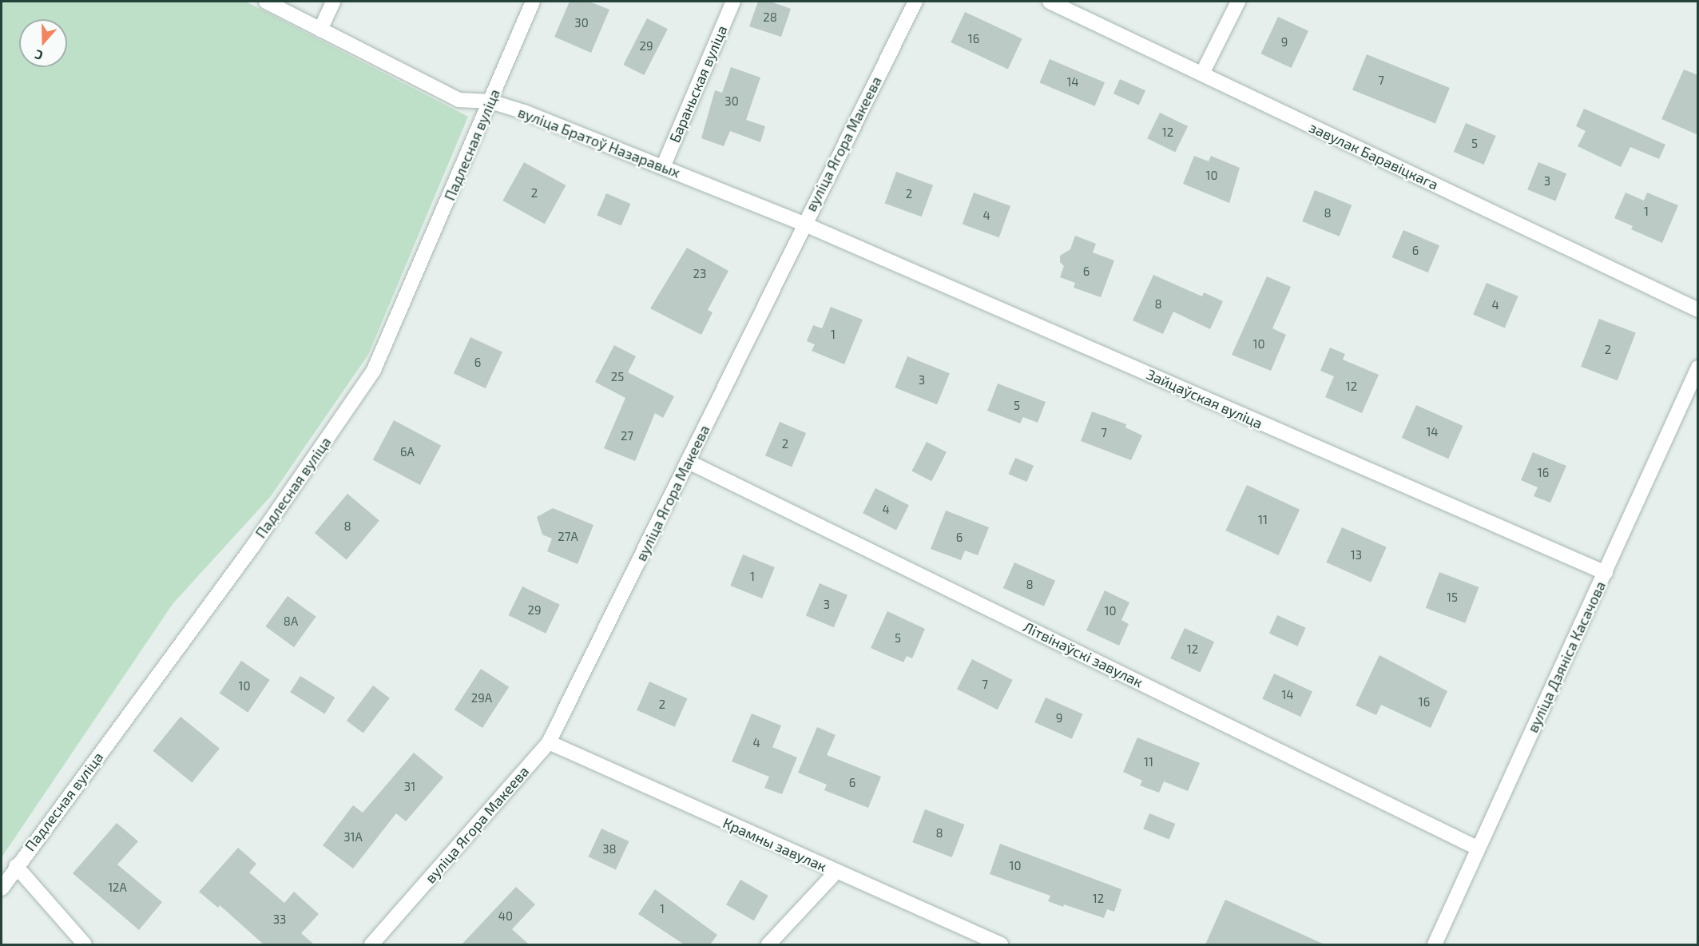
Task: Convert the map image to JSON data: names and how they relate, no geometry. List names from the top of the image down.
{
  "streets": {
    "street": [
      "Бараньская вуліца",
      "вуліца Братоў Назаравых",
      "вуліца Ягора Макеева",
      "Падлесная вуліца",
      "завулак Баравіцкага",
      "Зайцаўская вуліца",
      "Літвінаўскі завулак",
      "вуліца Дзяніса Касачова",
      "Крамны завулак"
    ]
  },
  "crossings": [
    ["Бараньская вуліца", "вуліца Братоў Назаравых"],
    ["вуліца Братоў Назаравых", "вуліца Ягора Макеева"],
    ["вуліца Братоў Назаравых", "Падлесная вуліца"],
    ["вуліца Братоў Назаравых", "Зайцаўская вуліца"],
    ["вуліца Ягора Макеева", "Зайцаўская вуліца"],
    ["вуліца Ягора Макеева", "Літвінаўскі завулак"],
    ["вуліца Ягора Макеева", "Крамны завулак"],
    ["Зайцаўская вуліца", "вуліца Дзяніса Касачова"],
    ["Літвінаўскі завулак", "вуліца Дзяніса Касачова"]
  ],
  "house_numbers": [
    "28",
    "30",
    "16",
    "9",
    "29",
    "7",
    "14",
    "30",
    "12",
    "5",
    "10",
    "3",
    "2",
    "2",
    "1",
    "8",
    "4",
    "6",
    "6",
    "23",
    "8",
    "4",
    "1",
    "10",
    "2",
    "6",
    "25",
    "3",
    "12",
    "5",
    "14",
    "7",
    "27",
    "2",
    "6А",
    "16",
    "4",
    "11",
    "8",
    "27А",
    "6",
    "13",
    "1",
    "8",
    "15",
    "3",
    "29",
    "10",
    "8А",
    "5",
    "12",
    "7",
    "10",
    "14",
    "29А",
    "16",
    "2",
    "9",
    "4",
    "11",
    "6",
    "31",
    "8",
    "31А",
    "38",
    "10",
    "12А",
    "12",
    "1",
    "40",
    "33"
  ],
  "north": "bottom"
}
